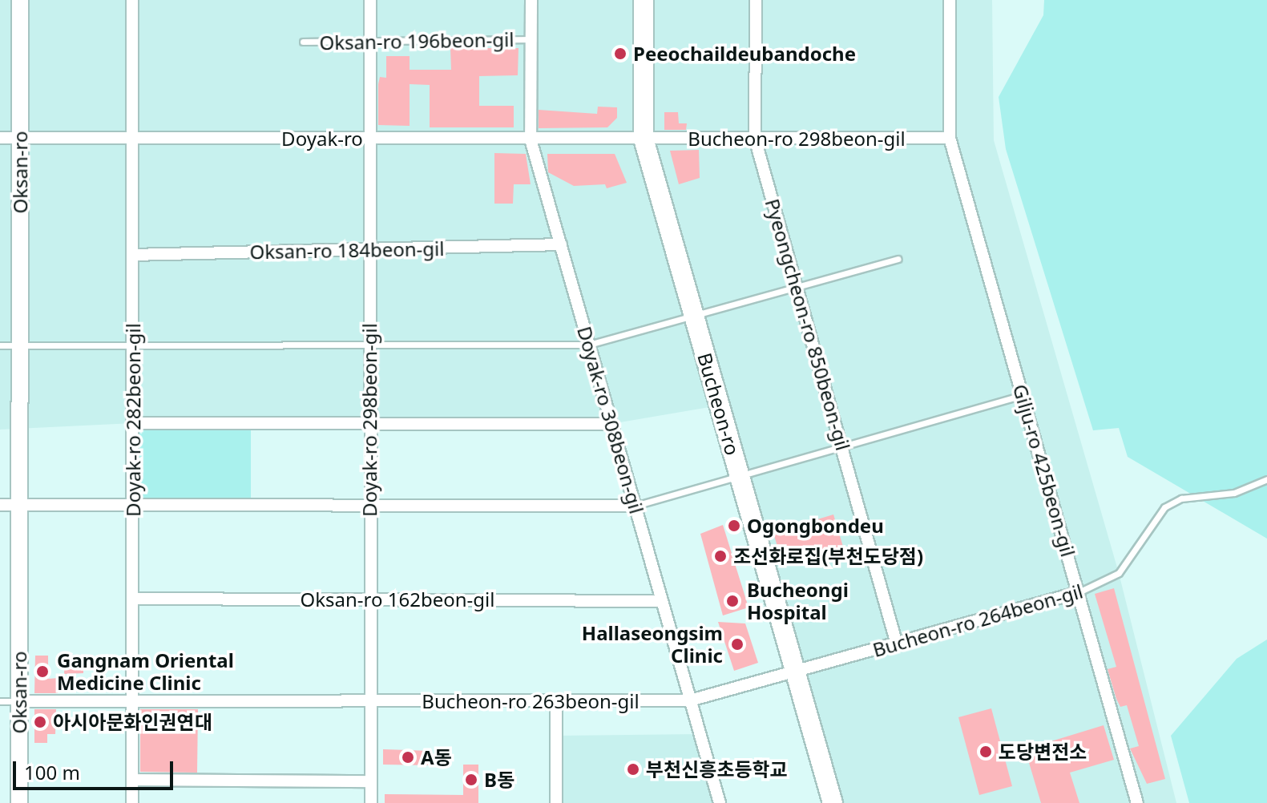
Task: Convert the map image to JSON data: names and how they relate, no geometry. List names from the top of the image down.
{
  "streets": {
    "main road": ["Bucheon-ro"],
    "street": [
      "Doyak-ro",
      "Bucheon-ro 298beon-gil",
      "Oksan-ro",
      "Oksan-ro 184beon-gil",
      "Pyeongcheon-ro 850beon-gil",
      "Doyak-ro 282beon-gil",
      "Doyak-ro 298beon-gil",
      "Doyak-ro 308beon-gil",
      "Gilju-ro 425beon-gil",
      "Oksan-ro 162beon-gil",
      "Bucheon-ro 264beon-gil",
      "Bucheon-ro 263beon-gil"
    ],
    "lane": ["Oksan-ro 196beon-gil"]
  },
  "crossings": [
    ["Oksan-ro 196beon-gil", "Doyak-ro 298beon-gil"],
    ["Oksan-ro 196beon-gil", "Doyak-ro 308beon-gil"],
    ["Doyak-ro", "Bucheon-ro 298beon-gil"],
    ["Doyak-ro", "Oksan-ro"],
    ["Doyak-ro", "Bucheon-ro"],
    ["Doyak-ro", "Doyak-ro 282beon-gil"],
    ["Doyak-ro", "Doyak-ro 298beon-gil"],
    ["Doyak-ro", "Doyak-ro 308beon-gil"],
    ["Bucheon-ro 298beon-gil", "Pyeongcheon-ro 850beon-gil"],
    ["Bucheon-ro 298beon-gil", "Bucheon-ro"],
    ["Bucheon-ro 298beon-gil", "Gilju-ro 425beon-gil"],
    ["Oksan-ro", "Bucheon-ro 263beon-gil"],
    ["Oksan-ro 184beon-gil", "Doyak-ro 282beon-gil"],
    ["Oksan-ro 184beon-gil", "Doyak-ro 298beon-gil"],
    ["Oksan-ro 184beon-gil", "Doyak-ro 308beon-gil"],
    ["Pyeongcheon-ro 850beon-gil", "Bucheon-ro 264beon-gil"],
    ["Bucheon-ro", "Bucheon-ro 264beon-gil"],
    ["Doyak-ro 282beon-gil", "Oksan-ro 162beon-gil"],
    ["Doyak-ro 282beon-gil", "Bucheon-ro 263beon-gil"],
    ["Doyak-ro 298beon-gil", "Oksan-ro 162beon-gil"],
    ["Doyak-ro 298beon-gil", "Bucheon-ro 263beon-gil"],
    ["Doyak-ro 308beon-gil", "Oksan-ro 162beon-gil"],
    ["Doyak-ro 308beon-gil", "Bucheon-ro 264beon-gil"],
    ["Doyak-ro 308beon-gil", "Bucheon-ro 263beon-gil"],
    ["Gilju-ro 425beon-gil", "Bucheon-ro 264beon-gil"],
    ["Bucheon-ro 264beon-gil", "Bucheon-ro 263beon-gil"]
  ],
  "places": [
    "Peeochaildeubandoche",
    "Ogongbondeu",
    "조선화로집(부천도당점)",
    "Bucheongi Hospital",
    "Hallaseongsim Clinic",
    "Gangnam Oriental Medicine Clinic",
    "아시아문화인권연대",
    "도당변전소",
    "A동",
    "부천신흥초등학교",
    "B동"
  ],
  "scale_bar": "100 m"
}
